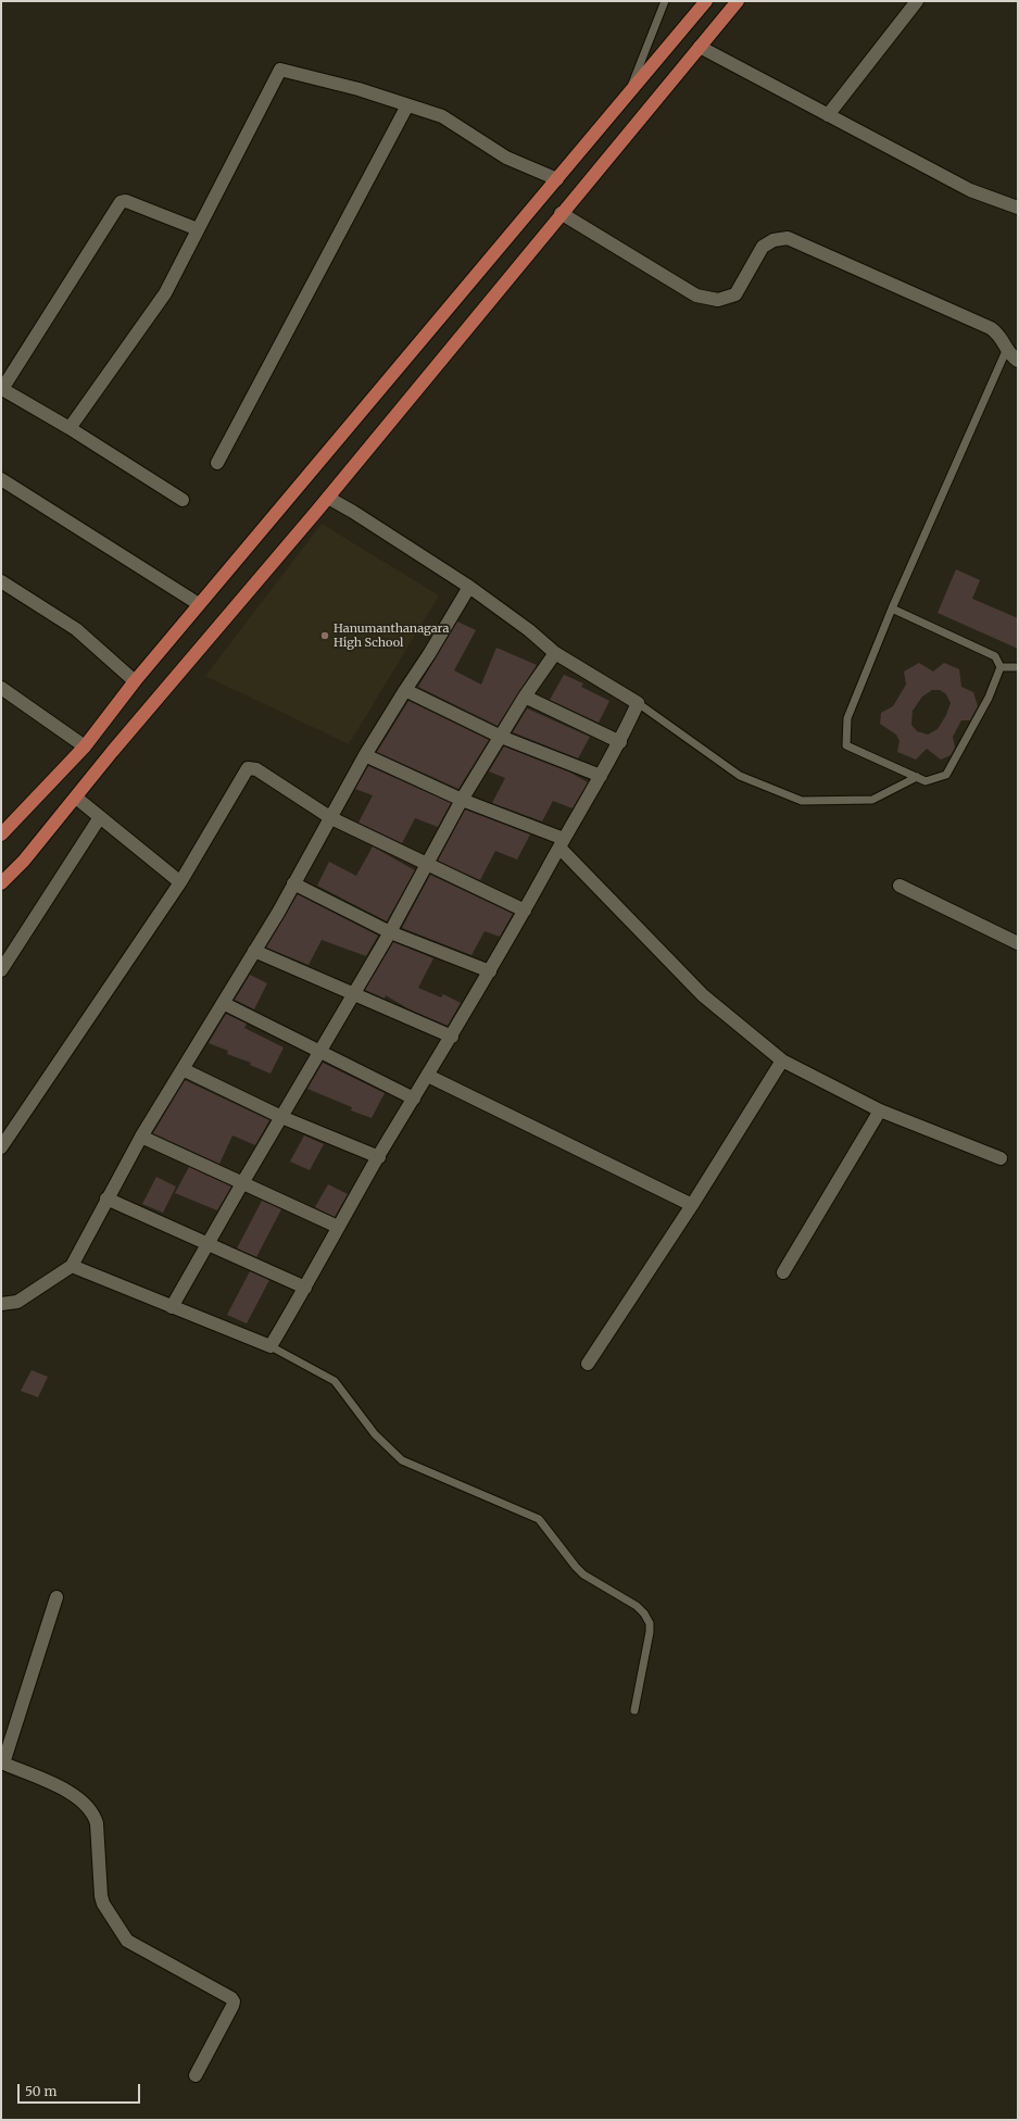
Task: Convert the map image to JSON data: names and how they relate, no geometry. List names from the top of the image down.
{
  "places": ["Hanumanthanagara High School"],
  "scale_bar": "50 m"
}
